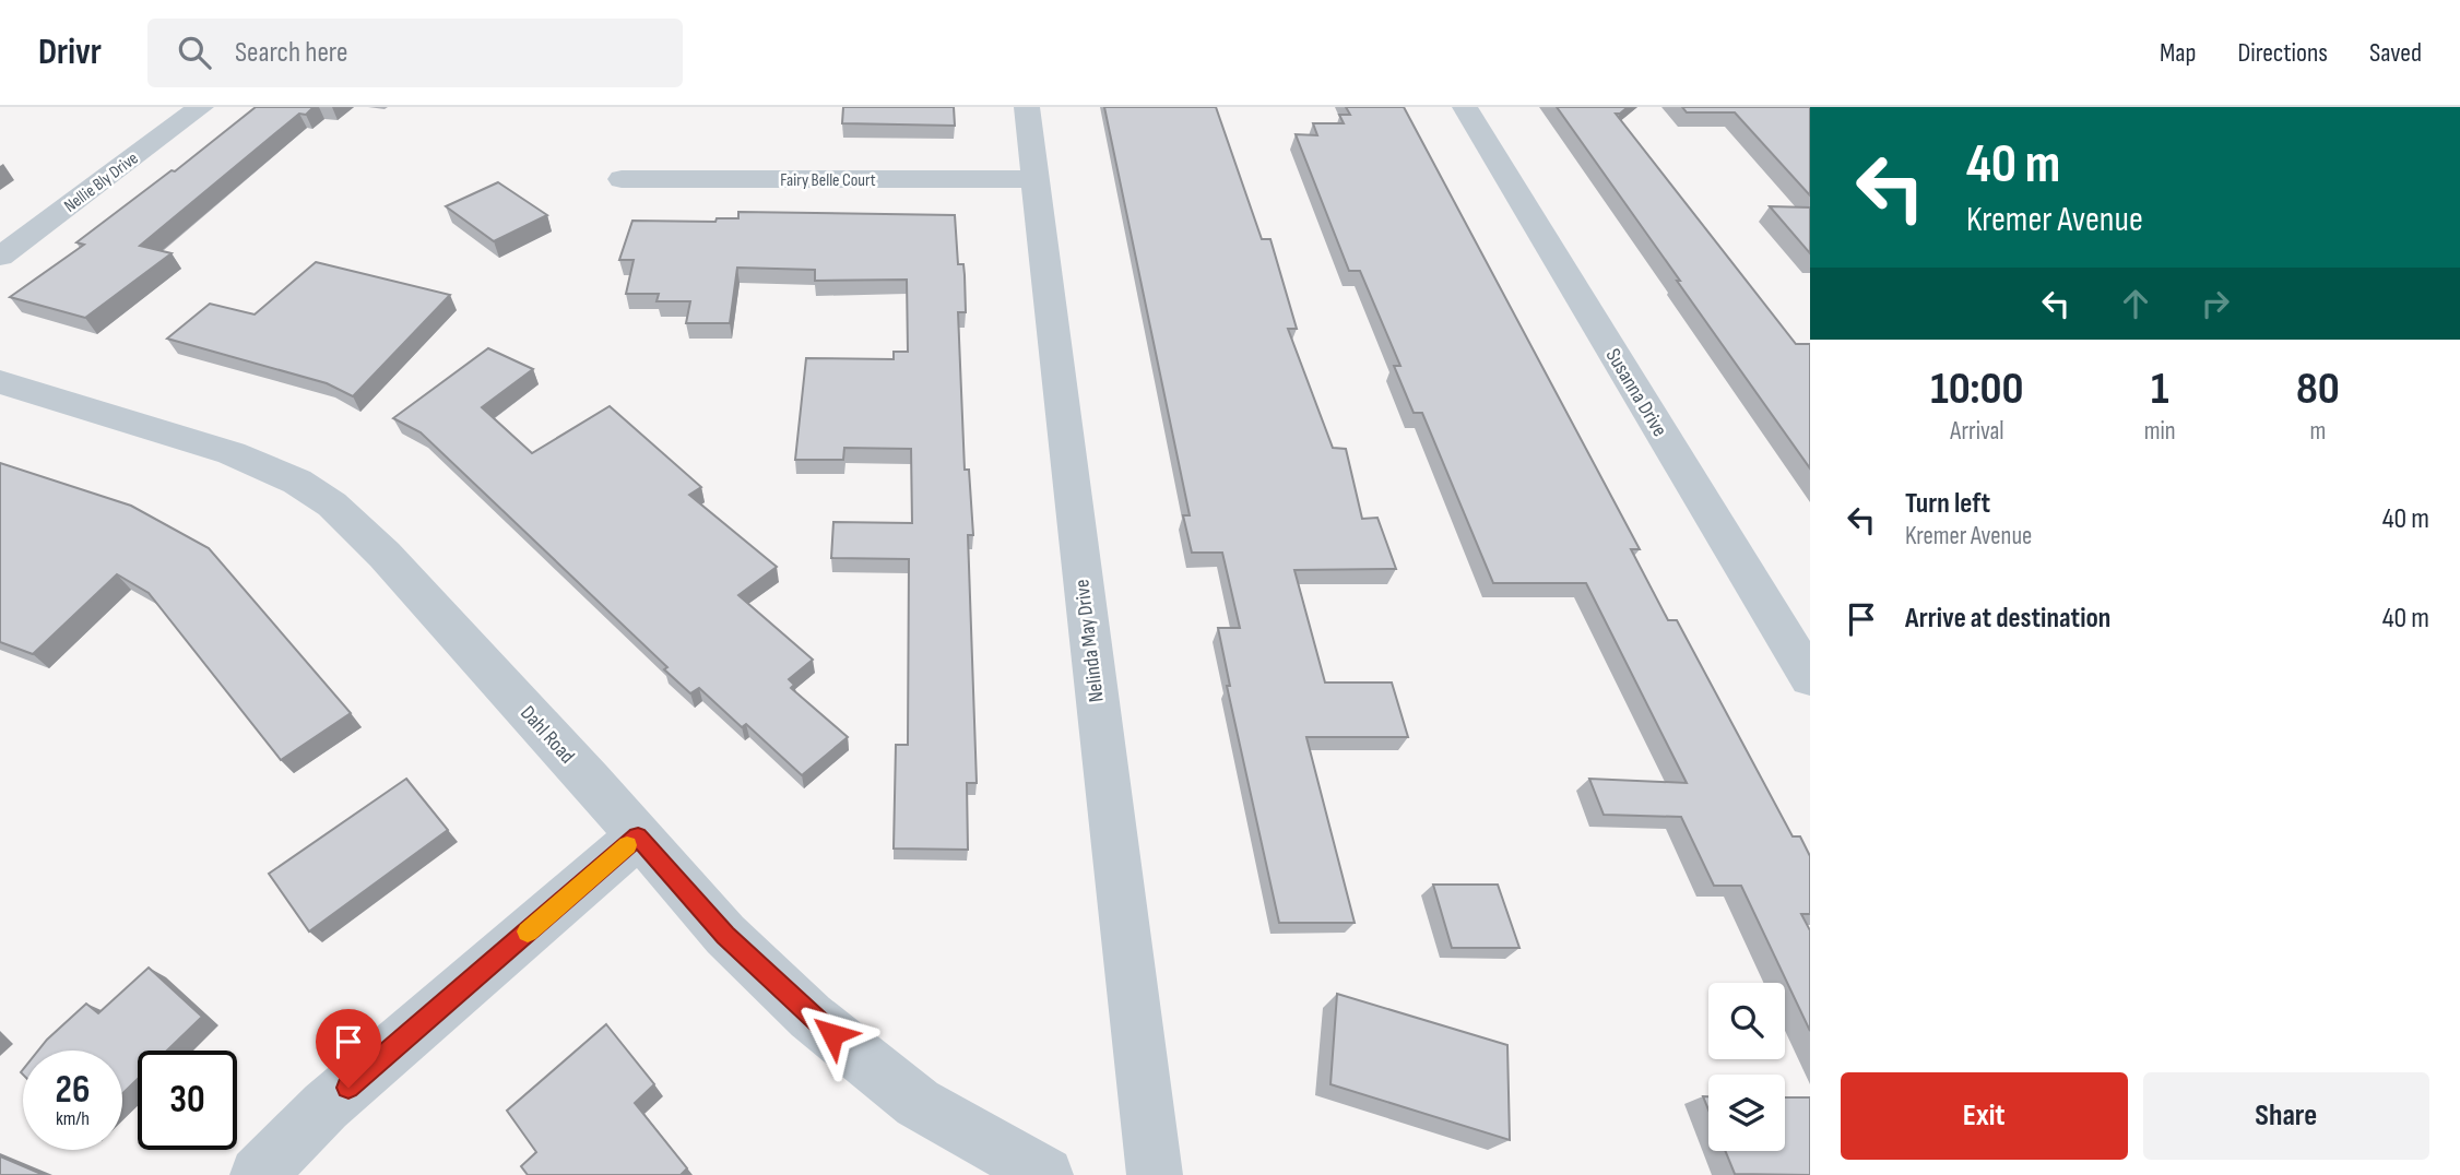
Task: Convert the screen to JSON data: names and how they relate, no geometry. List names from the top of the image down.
{
  "streets": {
    "street": [
      "Fairy Belle Court",
      "Nellie Bly Drive",
      "Susanna Drive",
      "Nelinda May Drive",
      "Dahl Road"
    ]
  },
  "crossings": [
    ["Fairy Belle Court", "Nelinda May Drive"]
  ],
  "page": {
    "header": "Drivr",
    "search": "Search here",
    "nav": ["Map", "Directions", "Saved"],
    "turn": ["40 m", "Kremer Avenue"],
    "eta": [
      "10:00",
      "Arrival",
      "1",
      "min",
      "80",
      "m"
    ],
    "list": [
      {
        "name": "Turn left",
        "note": "Kremer Avenue",
        "value": "40 m"
      },
      {
        "name": "Arrive at destination",
        "value": "40 m"
      }
    ],
    "speed": "26 km/h",
    "limit": "30",
    "buttons": ["Exit", "Share"]
  }
}
